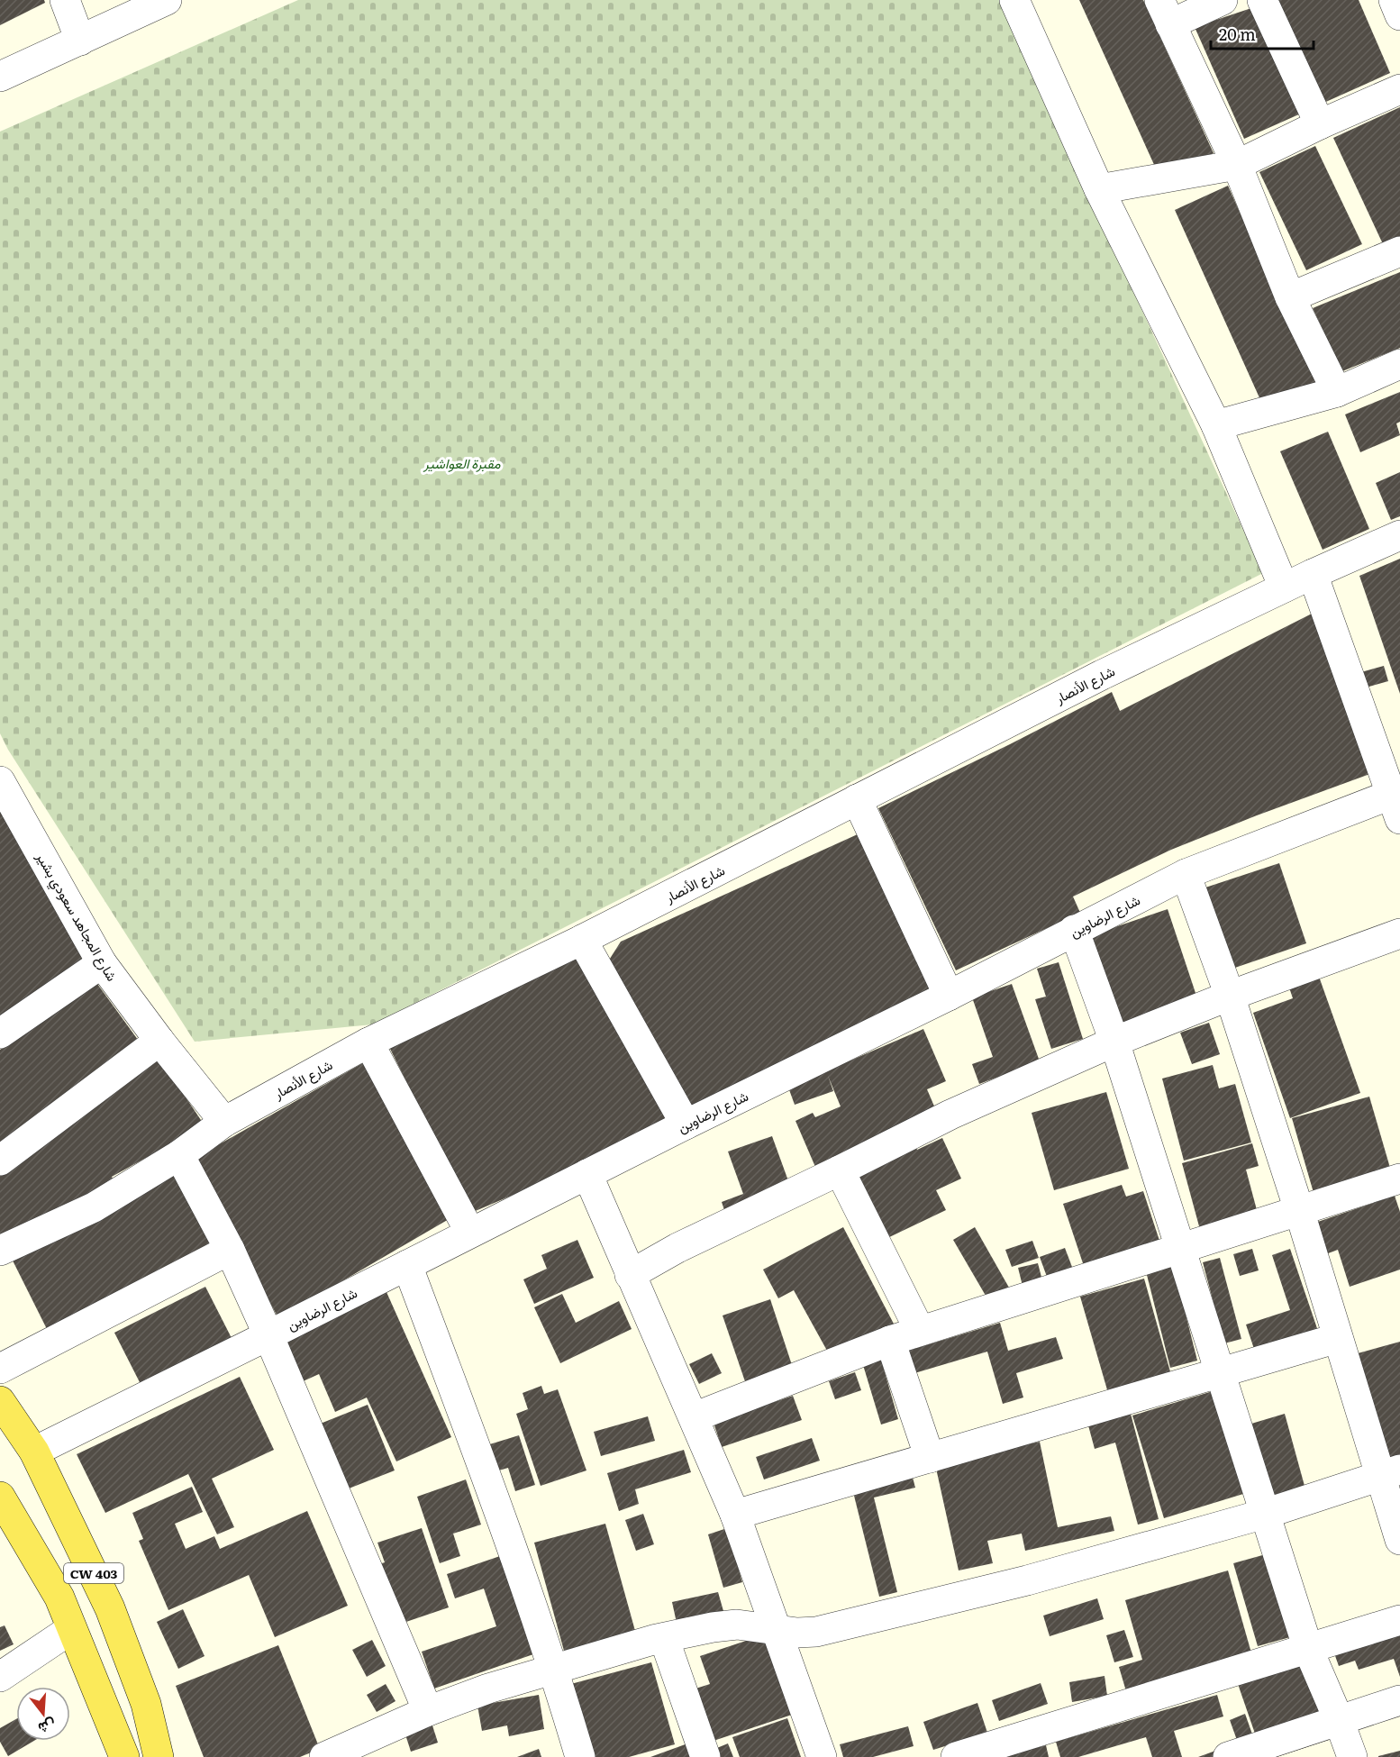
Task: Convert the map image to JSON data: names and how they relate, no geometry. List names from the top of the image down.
{
  "streets": {
    "main road": ["CW 403"],
    "street": ["شارع الأنصار", "شارع الرضاوين", "شارع المجاهد سعودي بشير"]
  },
  "crossings": [
    ["شارع الأنصار", "شارع المجاهد سعودي بشير"],
    ["شارع الرضاوين", "CW 403"]
  ],
  "parks": ["مقبرة العواشير"],
  "scale_bar": "20 m",
  "north": "bottom"
}
